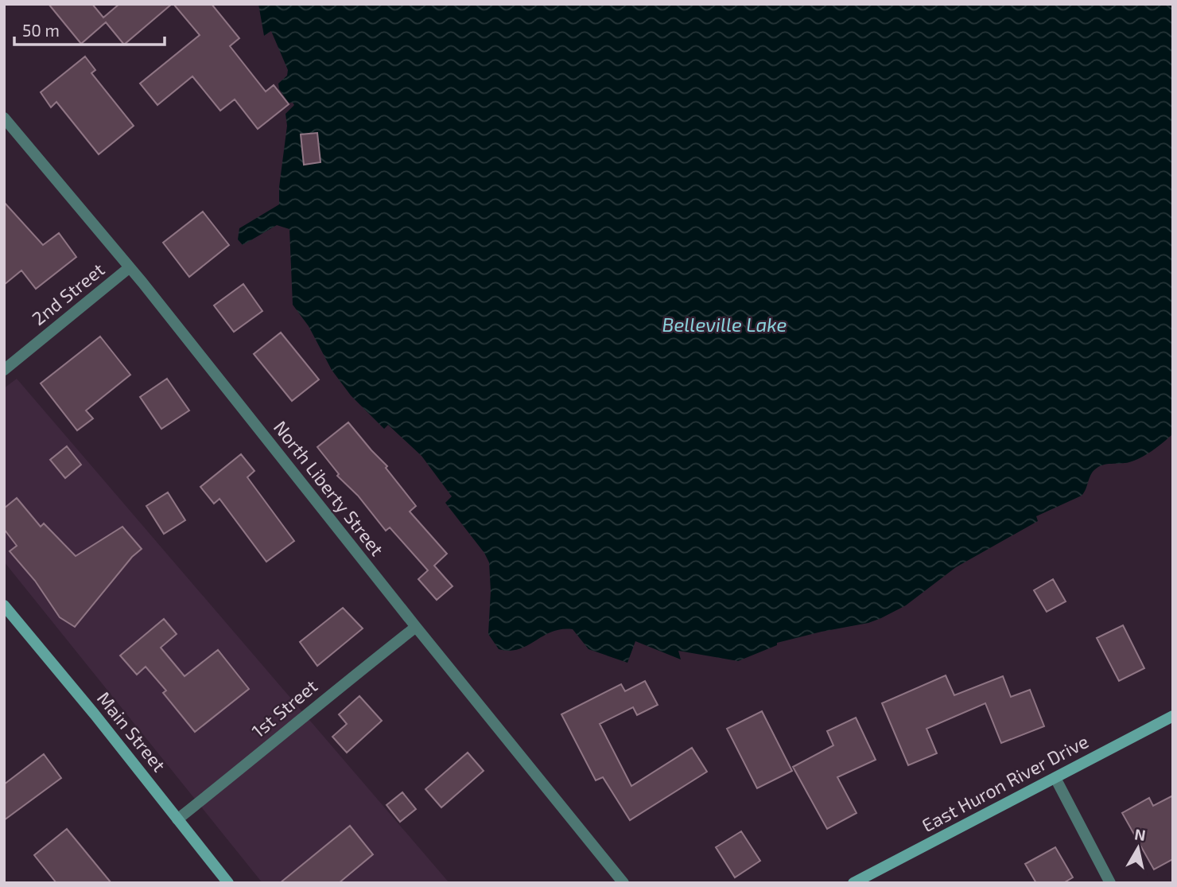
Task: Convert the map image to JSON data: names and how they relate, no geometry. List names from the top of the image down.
{
  "streets": {
    "main road": ["Main Street", "East Huron River Drive"],
    "street": ["2nd Street", "North Liberty Street", "1st Street"]
  },
  "crossings": [
    ["2nd Street", "North Liberty Street"],
    ["North Liberty Street", "1st Street"],
    ["1st Street", "Main Street"]
  ],
  "water": ["Belleville Lake"],
  "scale_bar": "50 m",
  "north": "top"
}
